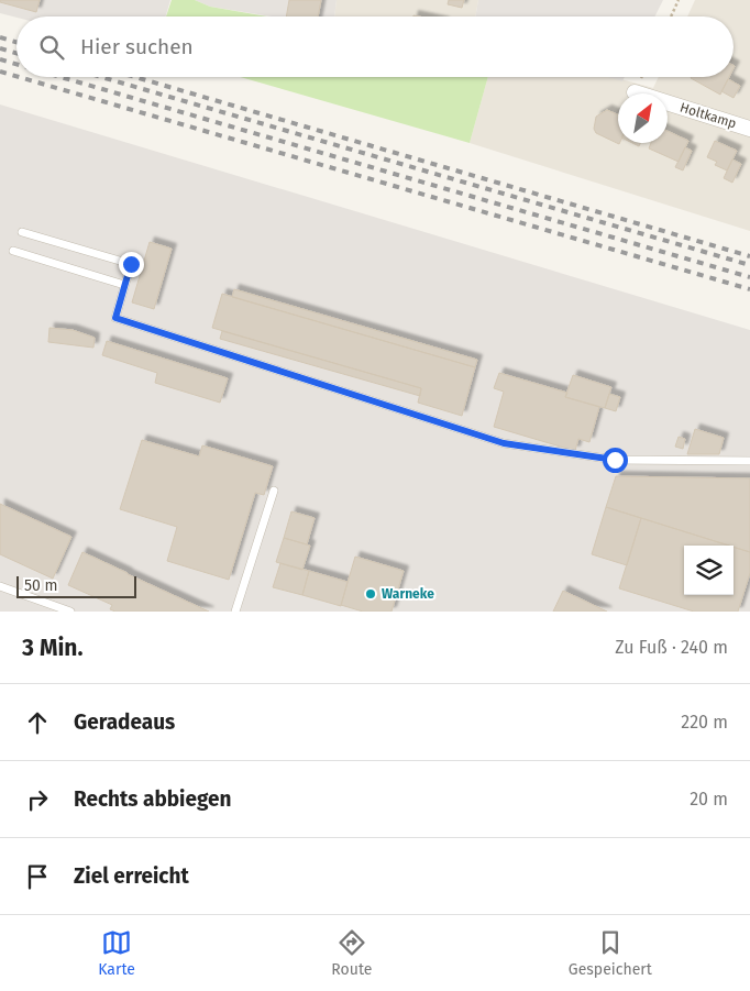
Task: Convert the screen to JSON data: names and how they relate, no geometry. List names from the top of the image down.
{
  "streets": {
    "street": ["Holtkamp"]
  },
  "places": ["Warneke"],
  "scale_bar": "50 m",
  "north": "top right",
  "page": {
    "search": "Hier suchen",
    "scale": "50 m",
    "heading": ["3 Min.", "Zu Fuß · 240 m"],
    "list": [
      ["Geradeaus", "220 m"],
      ["Rechts abbiegen", "20 m"],
      "Ziel erreicht"
    ],
    "nav": ["Karte", "Route", "Gespeichert"]
  }
}
